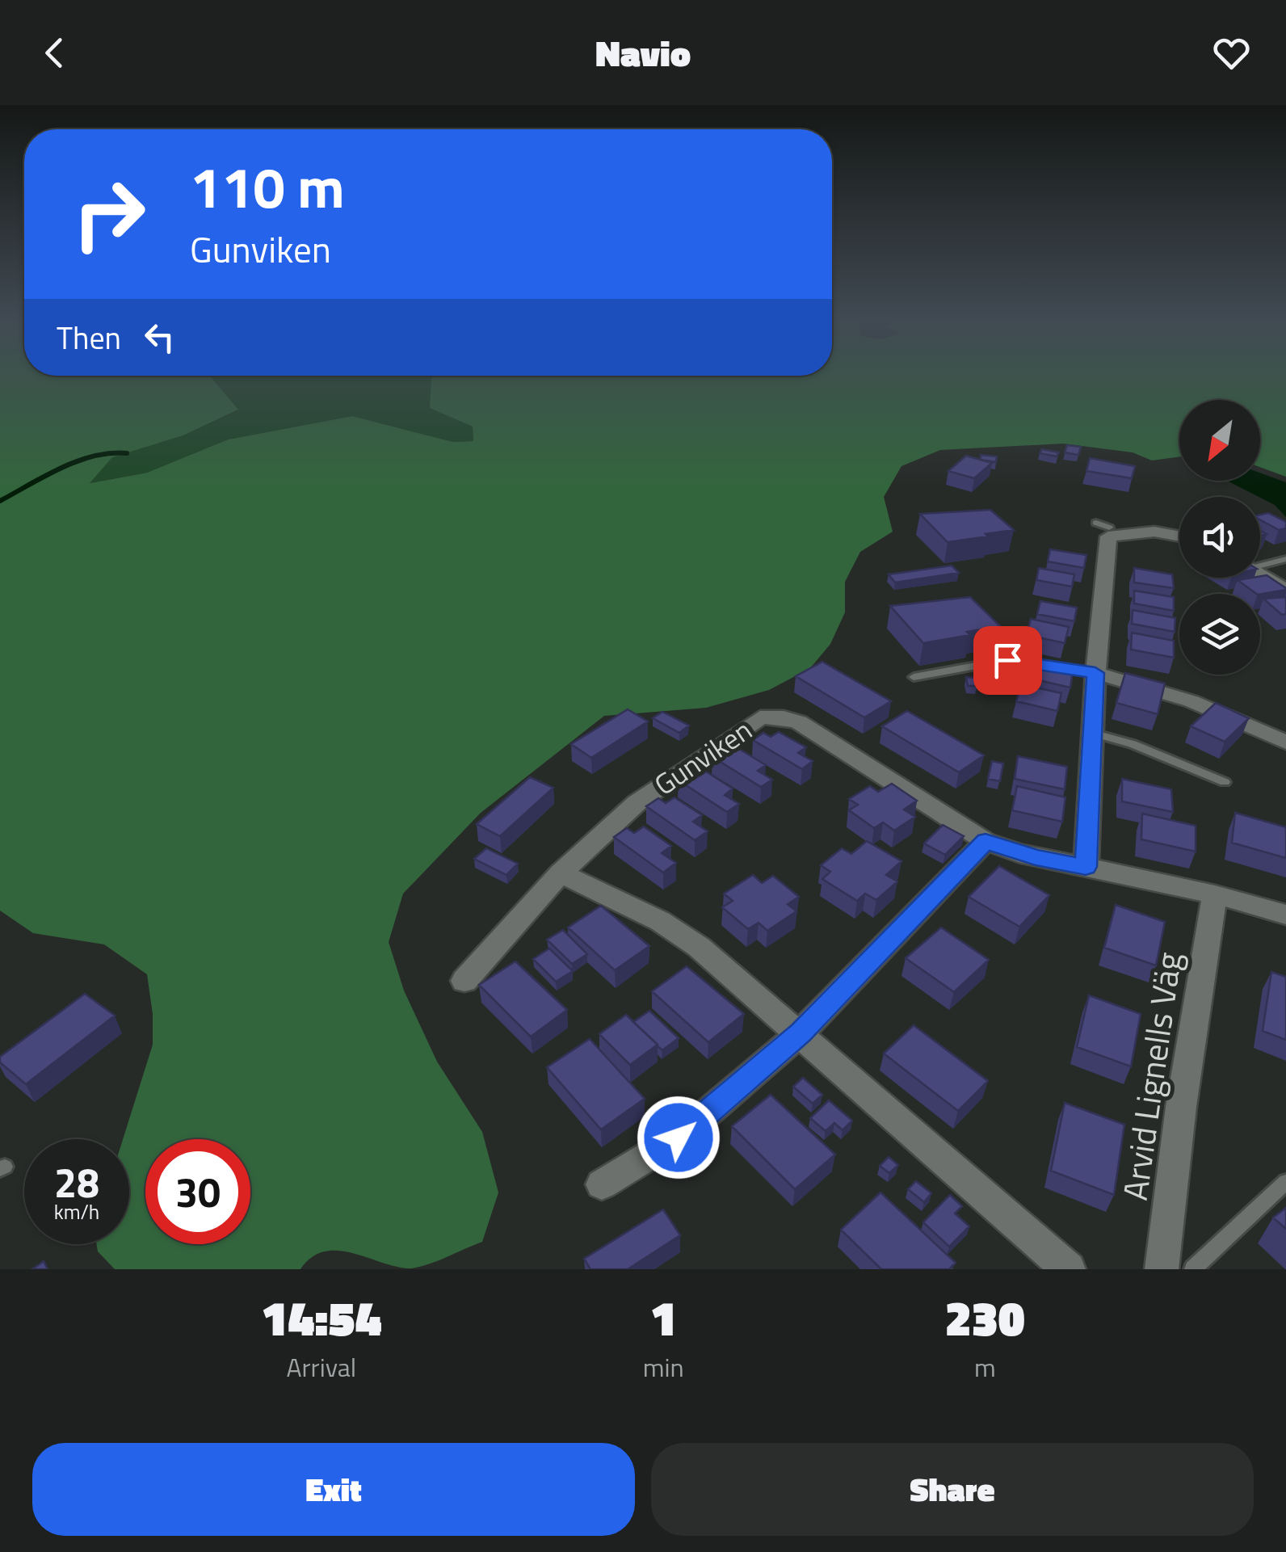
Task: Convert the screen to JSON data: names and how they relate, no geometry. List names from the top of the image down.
{
  "streets": {
    "street": ["Gunviken", "Arvid Lignells Väg"]
  },
  "crossings": [
    ["Gunviken", "Arvid Lignells Väg"]
  ],
  "north": "bottom left",
  "page": {
    "header": "Navio",
    "turn": ["110 m", "Gunviken"],
    "then": "Then",
    "speed": "28 km/h",
    "limit": "30",
    "eta": [
      "14:54",
      "Arrival",
      "1",
      "min",
      "230",
      "m"
    ],
    "buttons": ["Exit", "Share"]
  }
}
